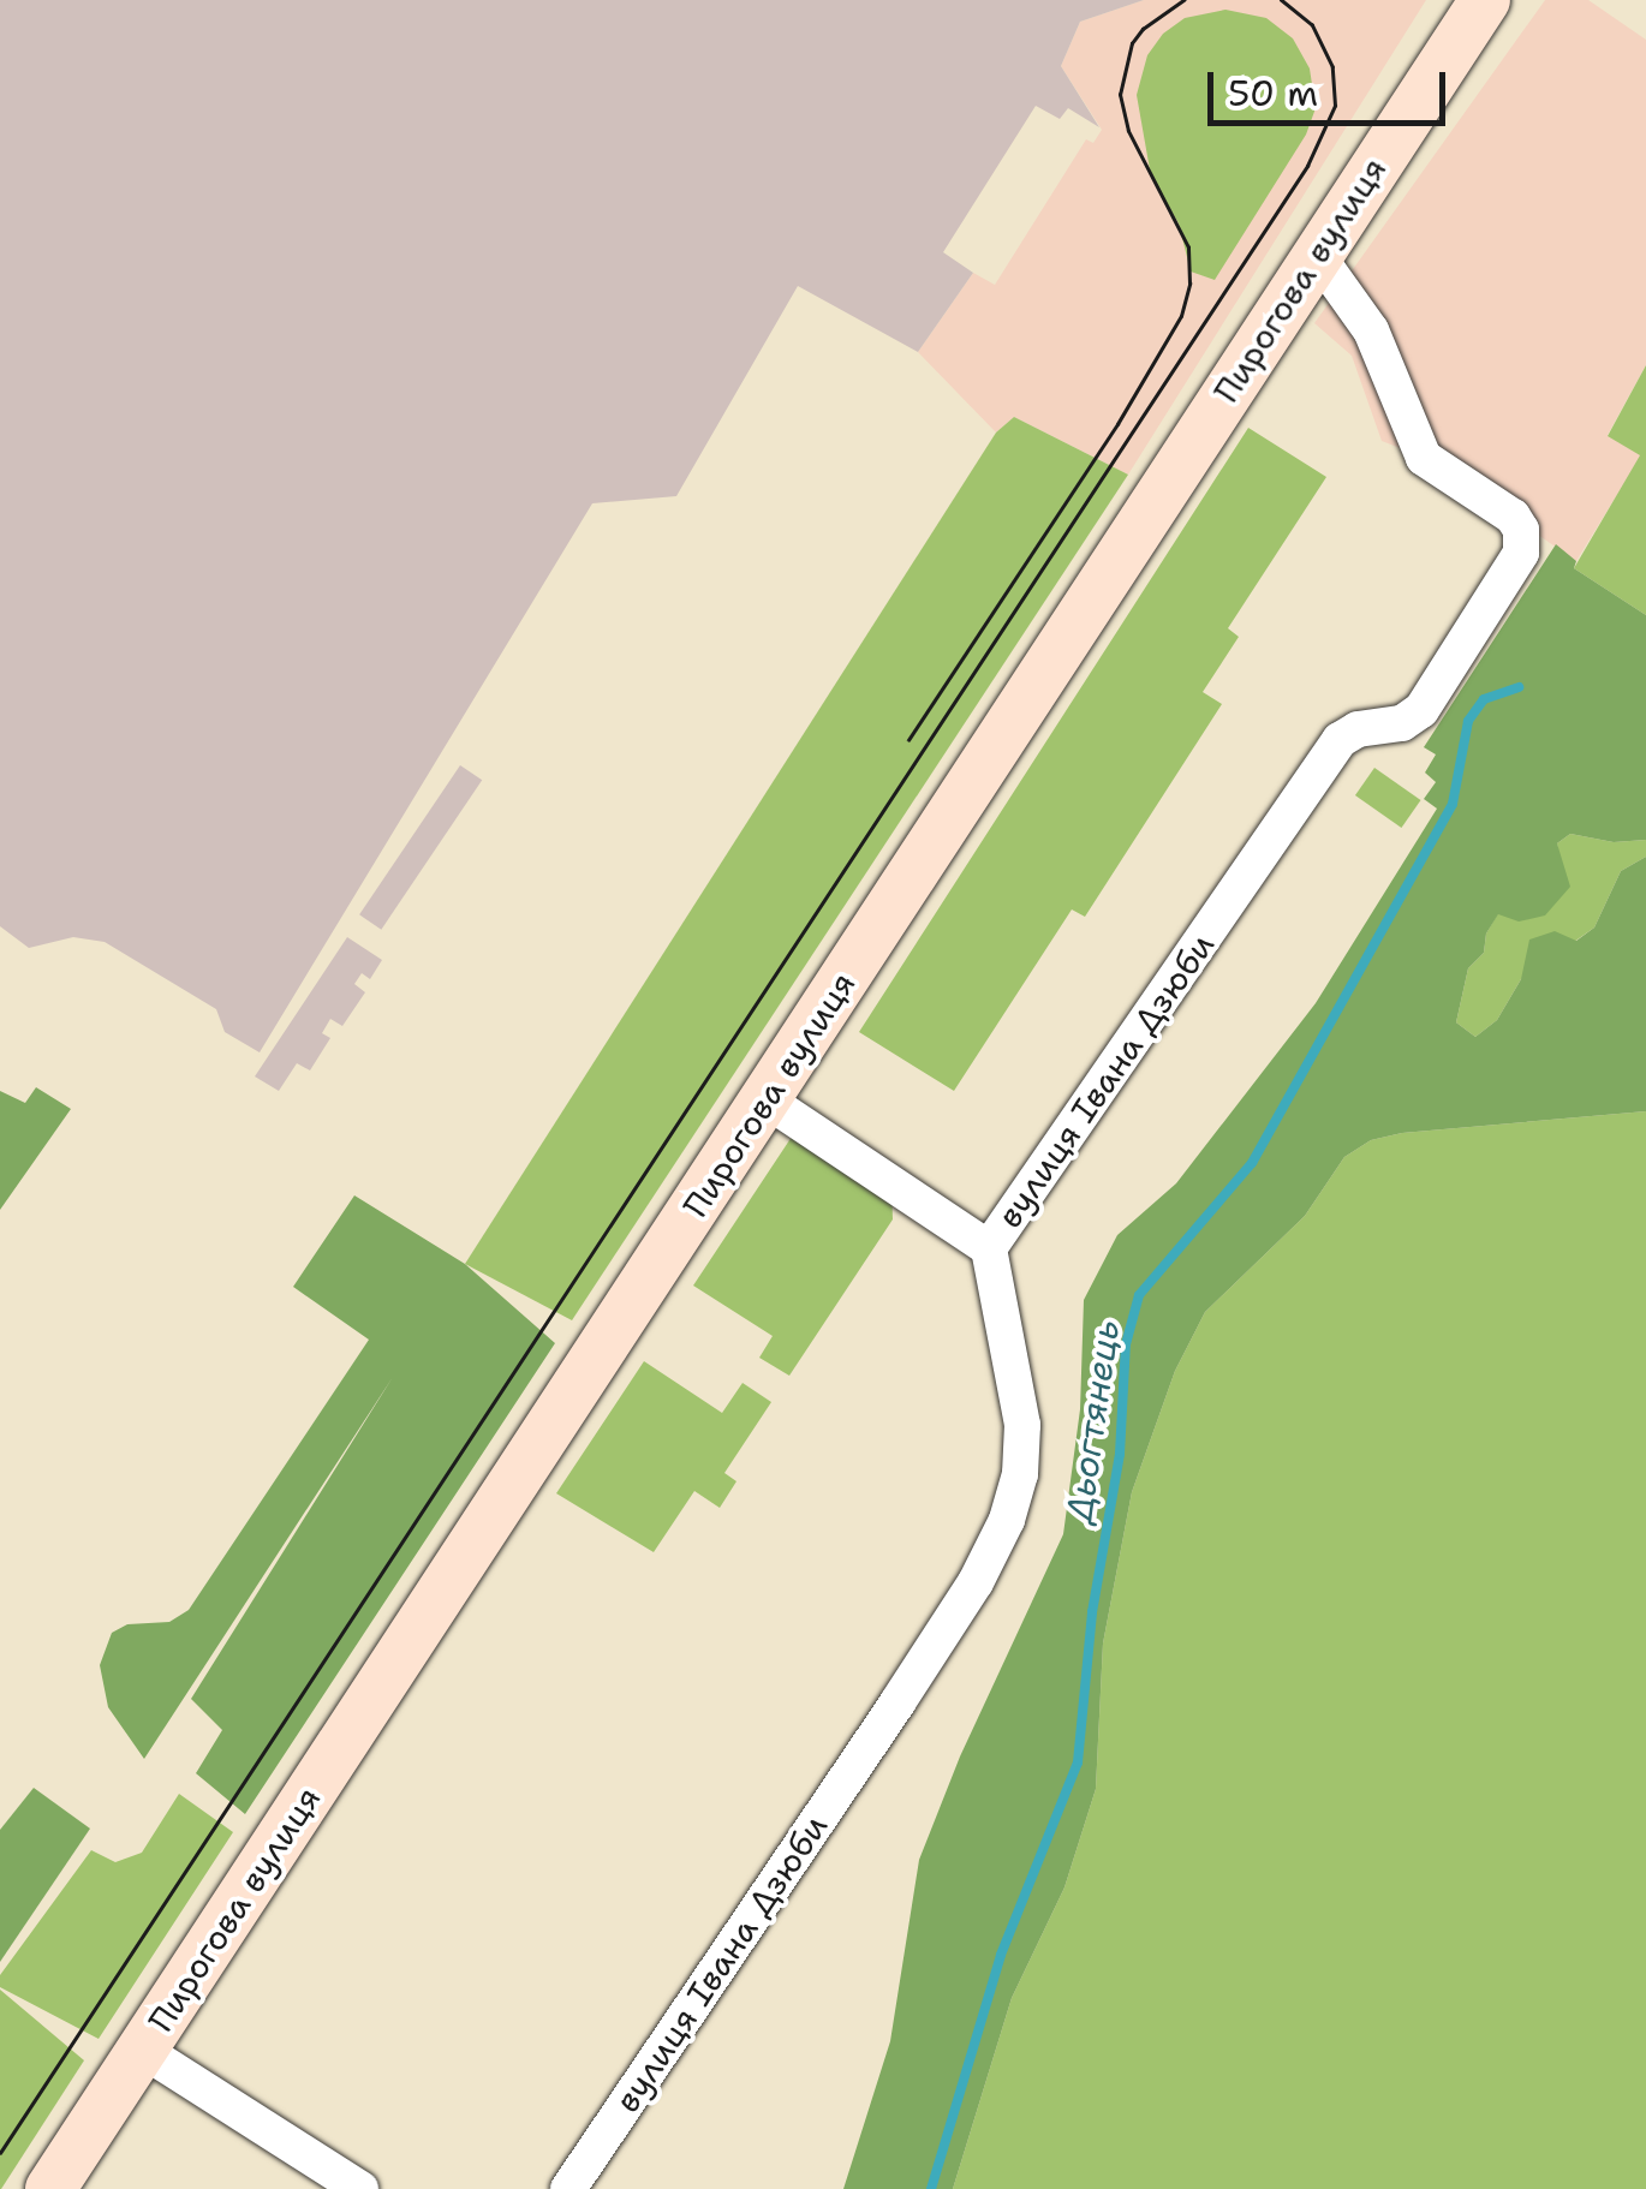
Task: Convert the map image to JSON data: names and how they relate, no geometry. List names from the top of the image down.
{
  "streets": {
    "main road": ["Пирогова вулиця"],
    "street": ["вулиця Івана Дзюби"]
  },
  "crossings": [
    ["Пирогова вулиця", "вулиця Івана Дзюби"]
  ],
  "water": ["Дьогтянець"],
  "scale_bar": "50 m"
}
